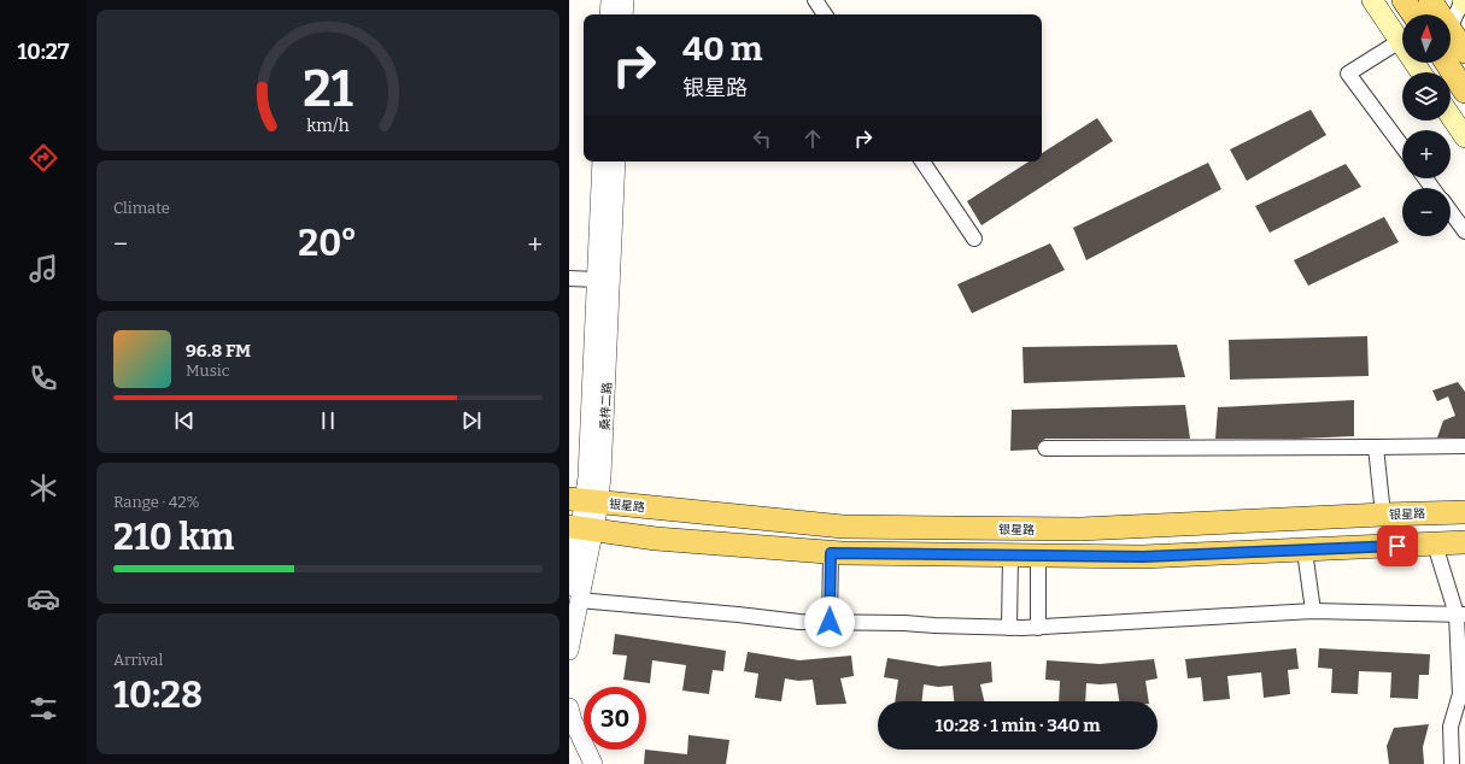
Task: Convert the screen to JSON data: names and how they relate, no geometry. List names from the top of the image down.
{
  "streets": {
    "main road": ["银星路"],
    "street": ["桑梓二路"]
  },
  "crossings": [
    ["桑梓二路", "银星路"]
  ],
  "north": "top",
  "page": {
    "tabs": "10:27",
    "map_buttons": ["+", "−"],
    "turn": ["40 m", "银星路"],
    "tile": [
      "Climate",
      ["Range · 42%", "210 km"],
      ["Arrival", "10:28"]
    ],
    "heat": ["−", "20°", "+"],
    "song": ["96.8 FM", "Music"],
    "limit": "30",
    "trip": "10:28 · 1 min · 340 m",
    "gauge": ["21", "km/h"]
  }
}
